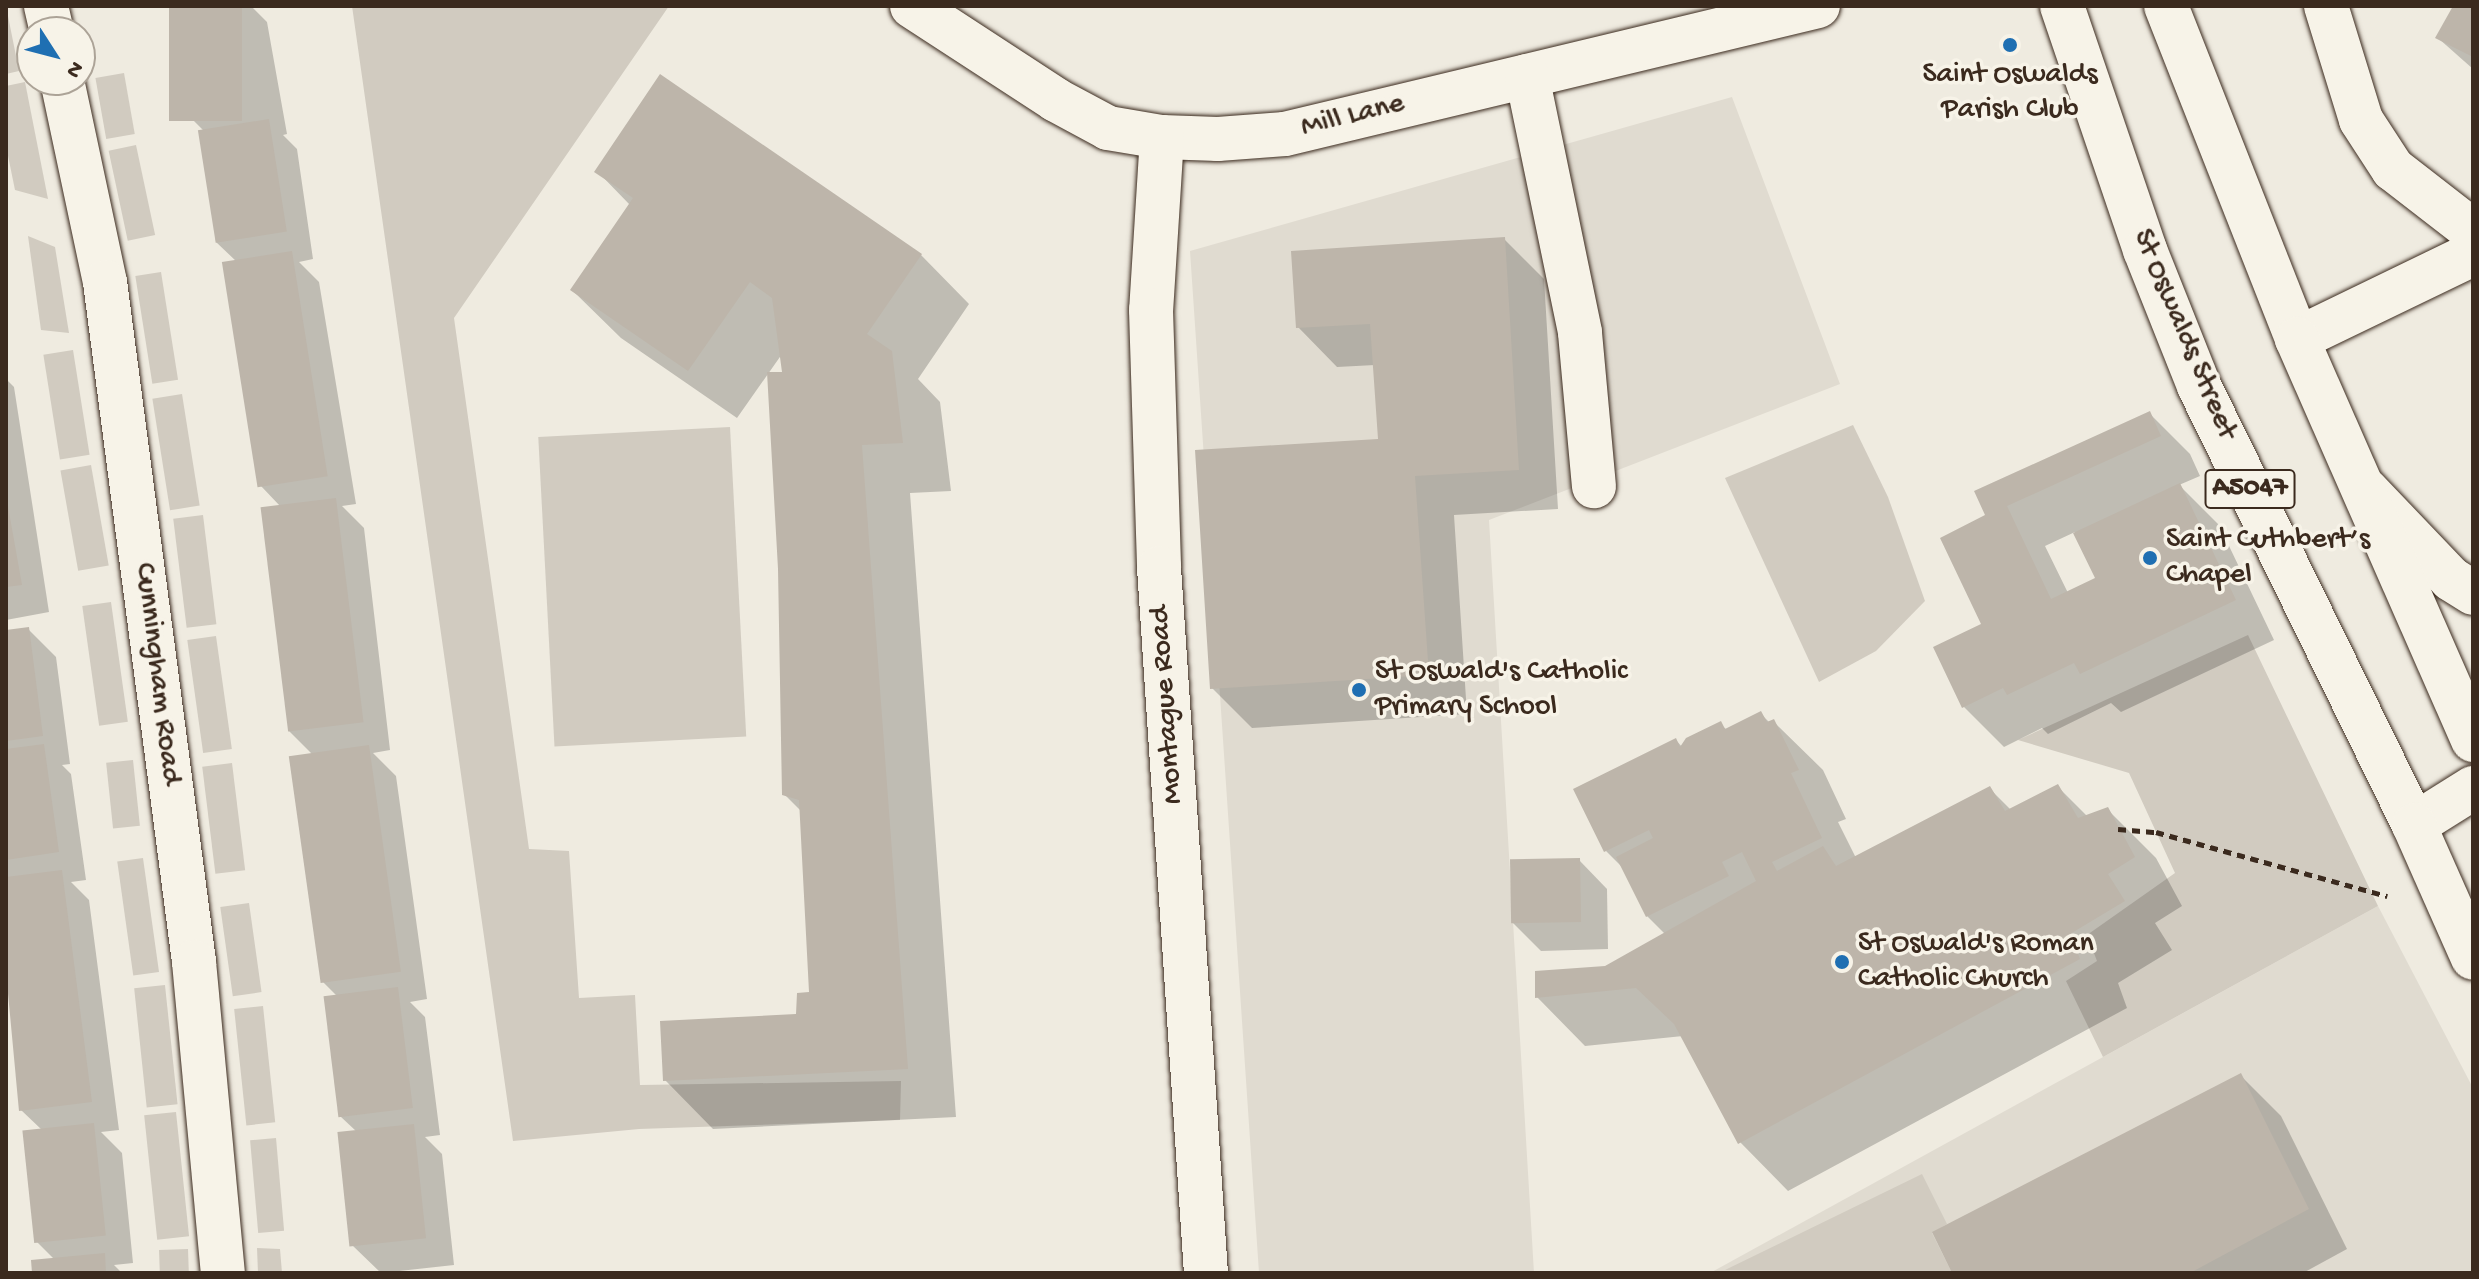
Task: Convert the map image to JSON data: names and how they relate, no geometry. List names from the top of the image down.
{
  "streets": {
    "street": [
      "Mill Lane",
      "St Oswalds Street",
      "A5047",
      "Cunningham Road",
      "Montague Road"
    ]
  },
  "crossings": [
    ["Mill Lane", "Montague Road"]
  ],
  "places": [
    "Saint Oswalds Parish Club",
    "Saint Cuthbert’s Chapel",
    "St Oswald's Catholic Primary School",
    "St Oswald's Roman Catholic Church"
  ],
  "north": "bottom right"
}
